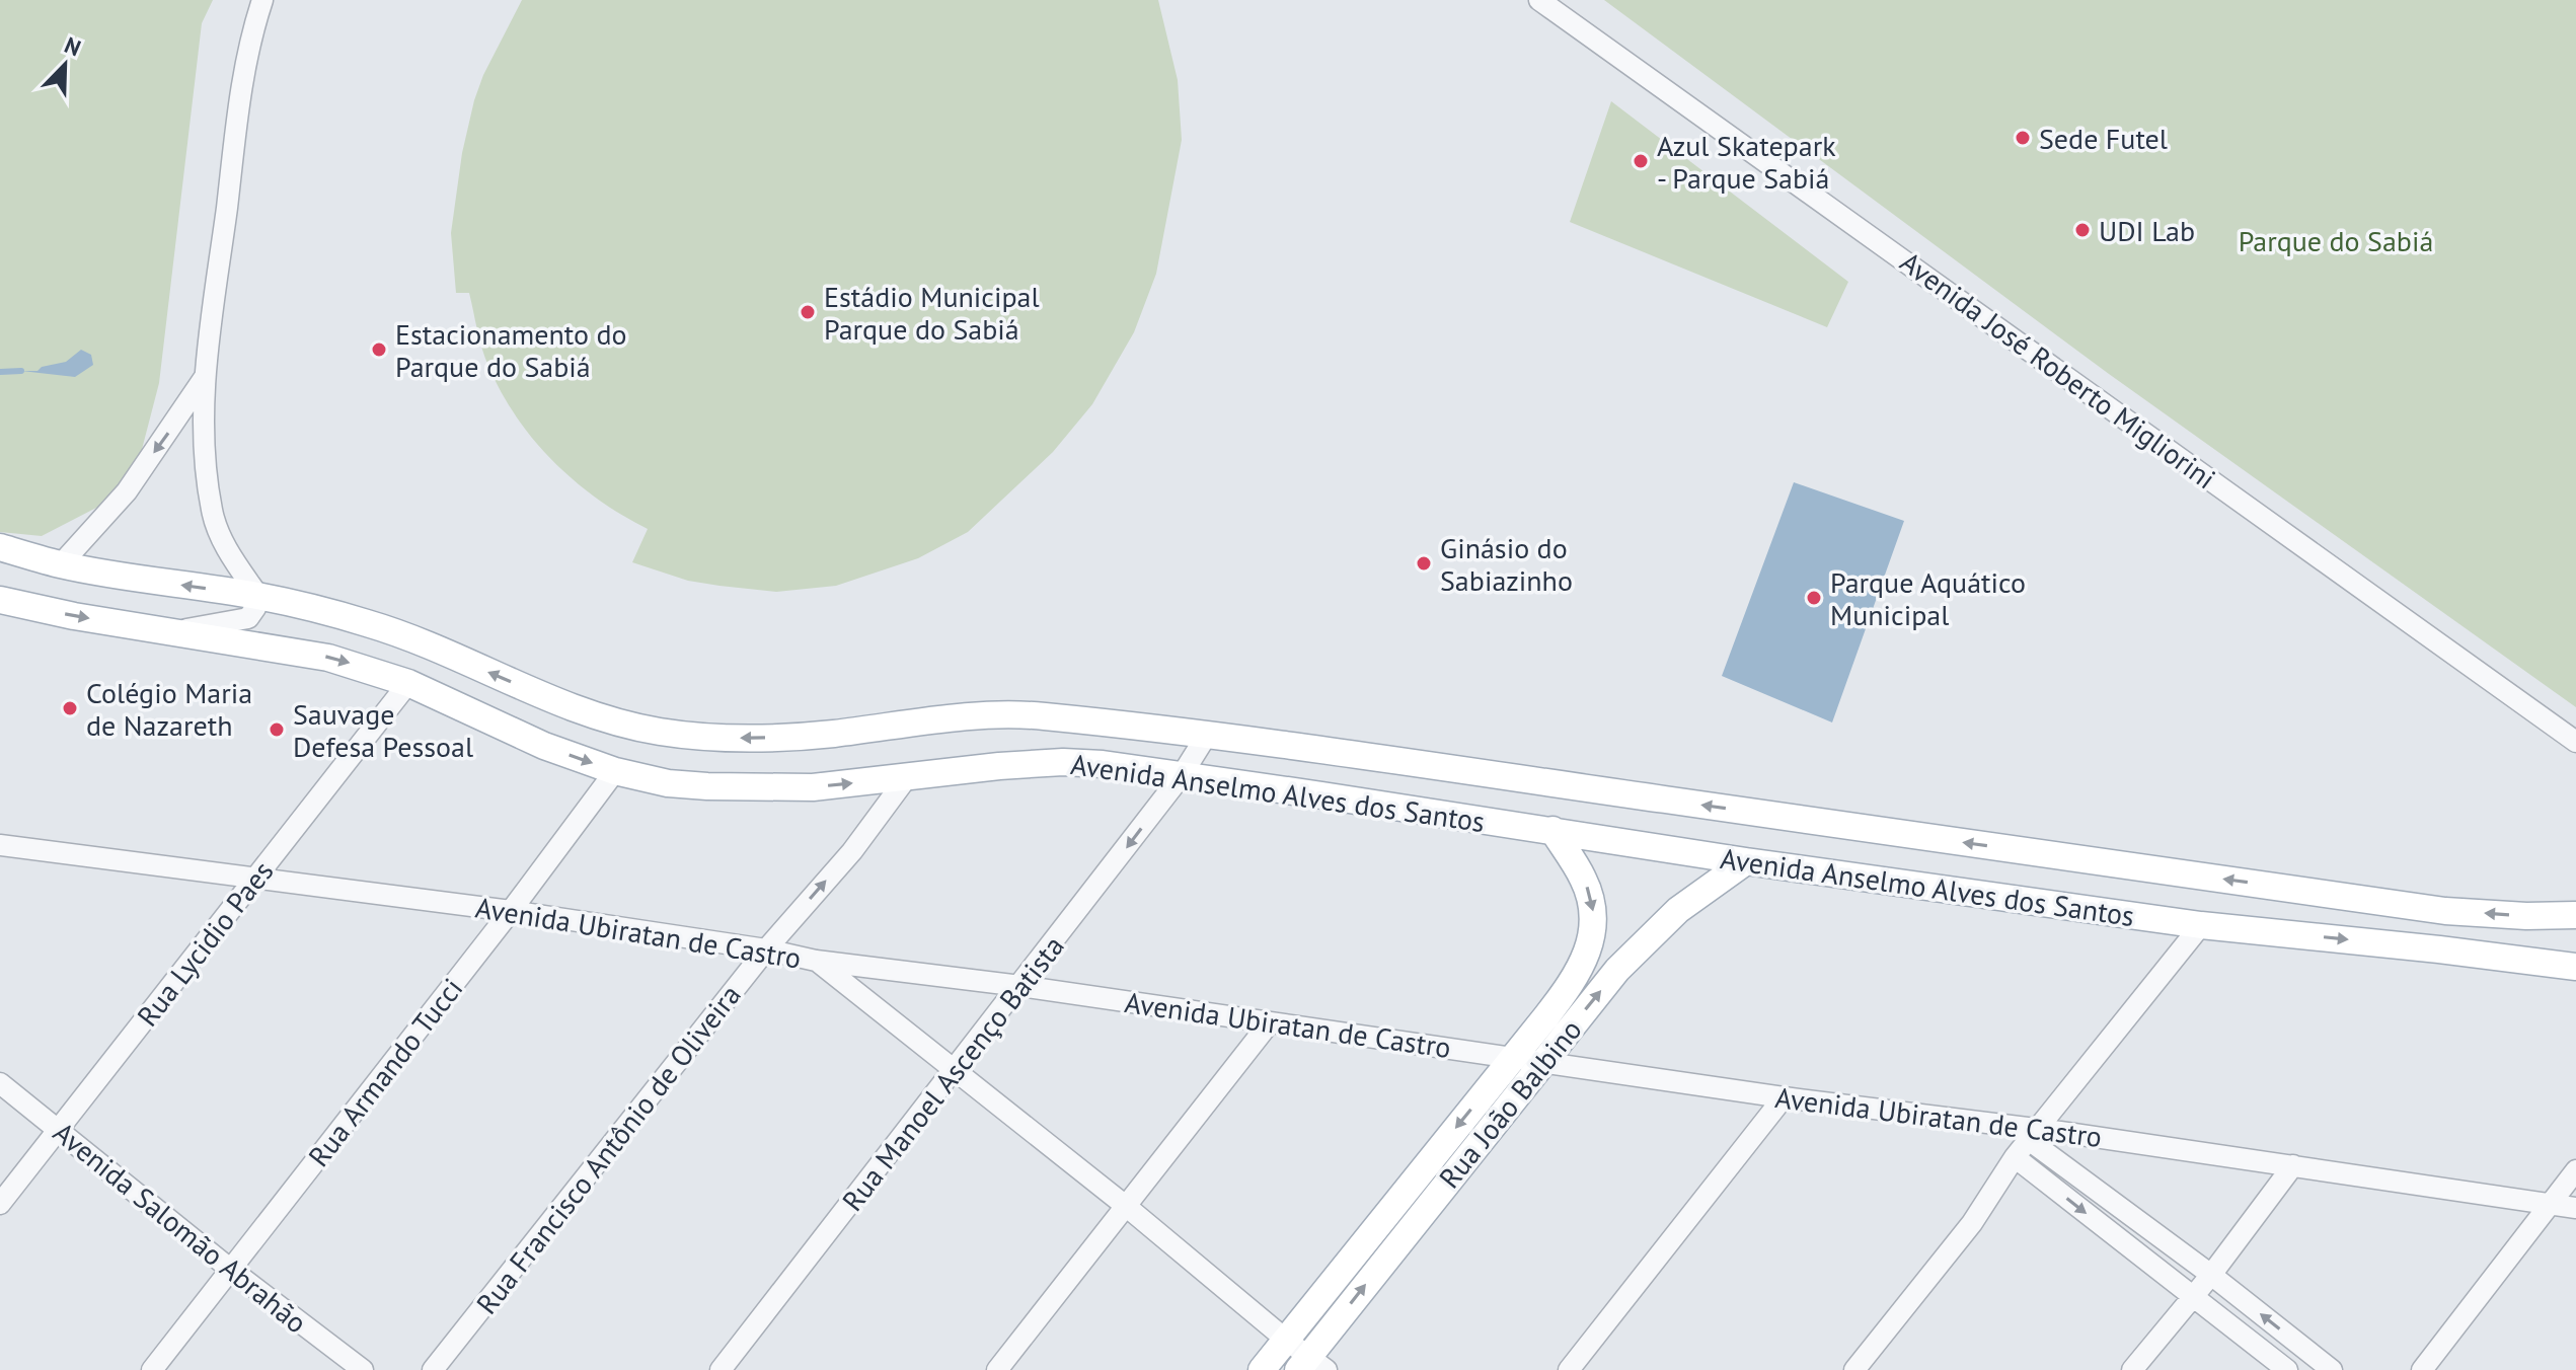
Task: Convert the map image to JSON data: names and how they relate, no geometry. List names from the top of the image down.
{
  "streets": {
    "main road": ["Avenida Anselmo Alves dos Santos", "Rua João Balbino"],
    "street": [
      "Avenida José Roberto Migliorini",
      "Avenida Ubiratan de Castro",
      "Rua Lycidio Paes",
      "Rua Armando Tucci",
      "Rua Manoel Ascenço Batista",
      "Rua Francisco Antônio de Oliveira",
      "Avenida Salomão Abrahão"
    ]
  },
  "crossings": [
    ["Avenida Anselmo Alves dos Santos", "Rua Lycidio Paes"],
    ["Avenida Anselmo Alves dos Santos", "Rua Armando Tucci"],
    ["Avenida Anselmo Alves dos Santos", "Rua Manoel Ascenço Batista"],
    ["Avenida Anselmo Alves dos Santos", "Rua João Balbino"],
    ["Avenida Anselmo Alves dos Santos", "Rua Francisco Antônio de Oliveira"],
    ["Avenida Ubiratan de Castro", "Rua Lycidio Paes"],
    ["Avenida Ubiratan de Castro", "Rua Armando Tucci"],
    ["Avenida Ubiratan de Castro", "Rua Manoel Ascenço Batista"],
    ["Avenida Ubiratan de Castro", "Rua João Balbino"],
    ["Avenida Ubiratan de Castro", "Rua Francisco Antônio de Oliveira"],
    ["Rua Lycidio Paes", "Avenida Salomão Abrahão"],
    ["Rua Armando Tucci", "Avenida Salomão Abrahão"]
  ],
  "parks": ["Parque do Sabiá"],
  "places": [
    "Sede Futel",
    "Azul Skatepark - Parque Sabiá",
    "UDI Lab",
    "Estádio Municipal Parque do Sabiá",
    "Estacionamento do Parque do Sabiá",
    "Ginásio do Sabiazinho",
    "Parque Aquático Municipal",
    "Colégio Maria de Nazareth",
    "Sauvage Defesa Pessoal"
  ],
  "north": "top right"
}
